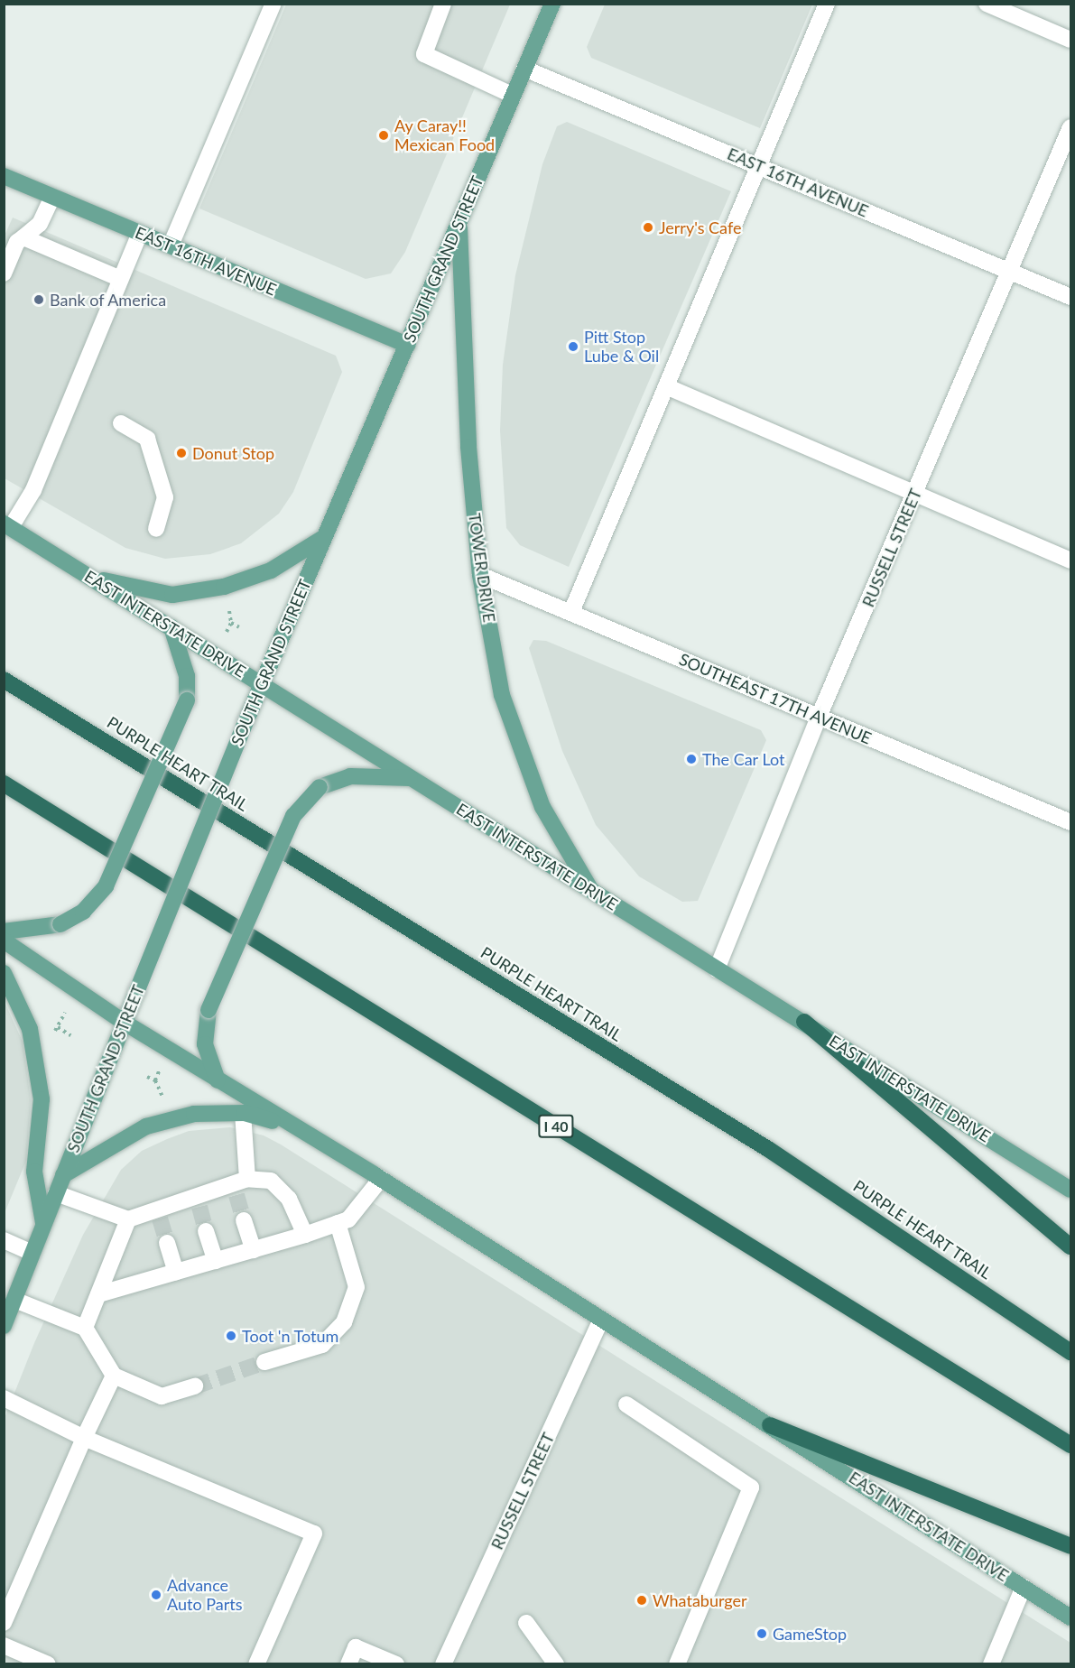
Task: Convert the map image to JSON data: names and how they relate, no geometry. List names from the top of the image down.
{
  "streets": {
    "highway": ["PURPLE HEART TRAIL", "I 40"],
    "main road": [
      "EAST 16TH AVENUE",
      "SOUTH GRAND STREET",
      "TOWER DRIVE",
      "EAST INTERSTATE DRIVE"
    ],
    "street": ["RUSSELL STREET", "SOUTHEAST 17TH AVENUE"]
  },
  "crossings": [
    ["EAST 16TH AVENUE", "SOUTH GRAND STREET"],
    ["EAST 16TH AVENUE", "RUSSELL STREET"],
    ["SOUTH GRAND STREET", "TOWER DRIVE"],
    ["SOUTH GRAND STREET", "EAST INTERSTATE DRIVE"],
    ["RUSSELL STREET", "EAST INTERSTATE DRIVE"],
    ["RUSSELL STREET", "SOUTHEAST 17TH AVENUE"],
    ["TOWER DRIVE", "EAST INTERSTATE DRIVE"],
    ["TOWER DRIVE", "SOUTHEAST 17TH AVENUE"]
  ],
  "places": [
    "Ay Caray!! Mexican Food",
    "Jerry's Cafe",
    "Bank of America",
    "Pitt Stop Lube & Oil",
    "Donut Stop",
    "The Car Lot",
    "Toot 'n Totum",
    "Advance Auto Parts",
    "Whataburger",
    "GameStop"
  ]
}
